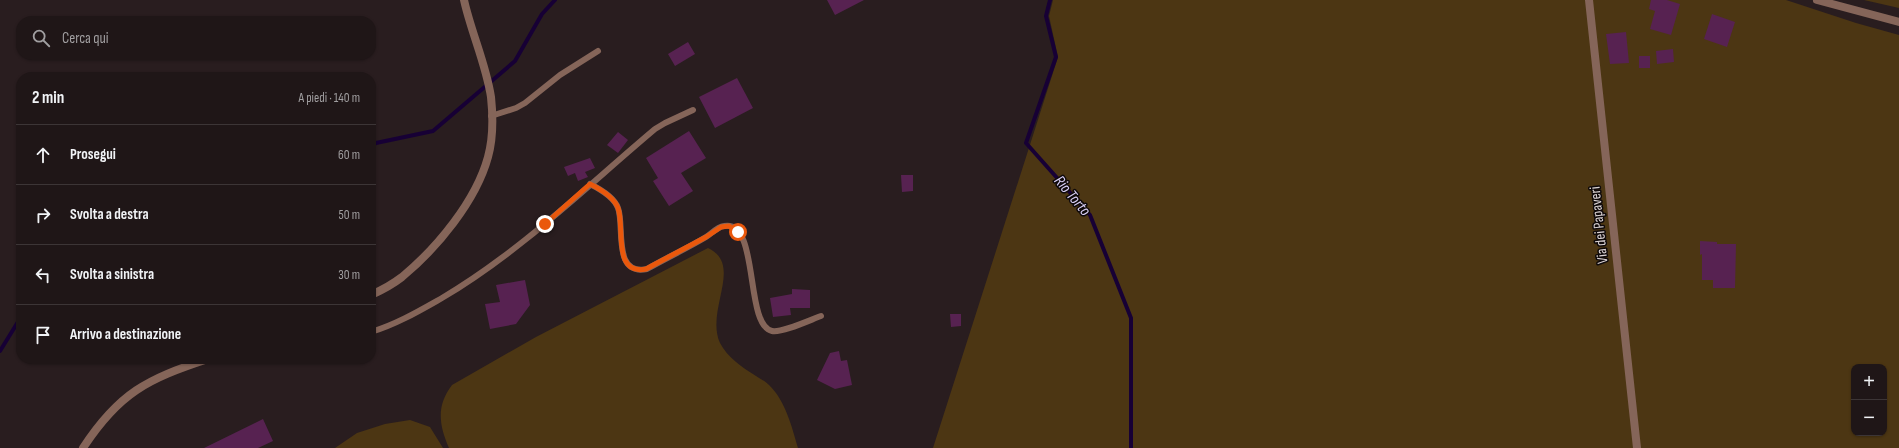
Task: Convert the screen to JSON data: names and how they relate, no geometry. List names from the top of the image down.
{
  "streets": {
    "street": ["Via dei Papaveri"]
  },
  "water": ["Rio Torto"],
  "page": {
    "search": "Cerca qui",
    "heading": ["2 min", "A piedi · 140 m"],
    "list": [
      ["Prosegui", "60 m"],
      ["Svolta a destra", "50 m"],
      ["Svolta a sinistra", "30 m"],
      "Arrivo a destinazione"
    ],
    "map_buttons": ["+", "−"]
  }
}
